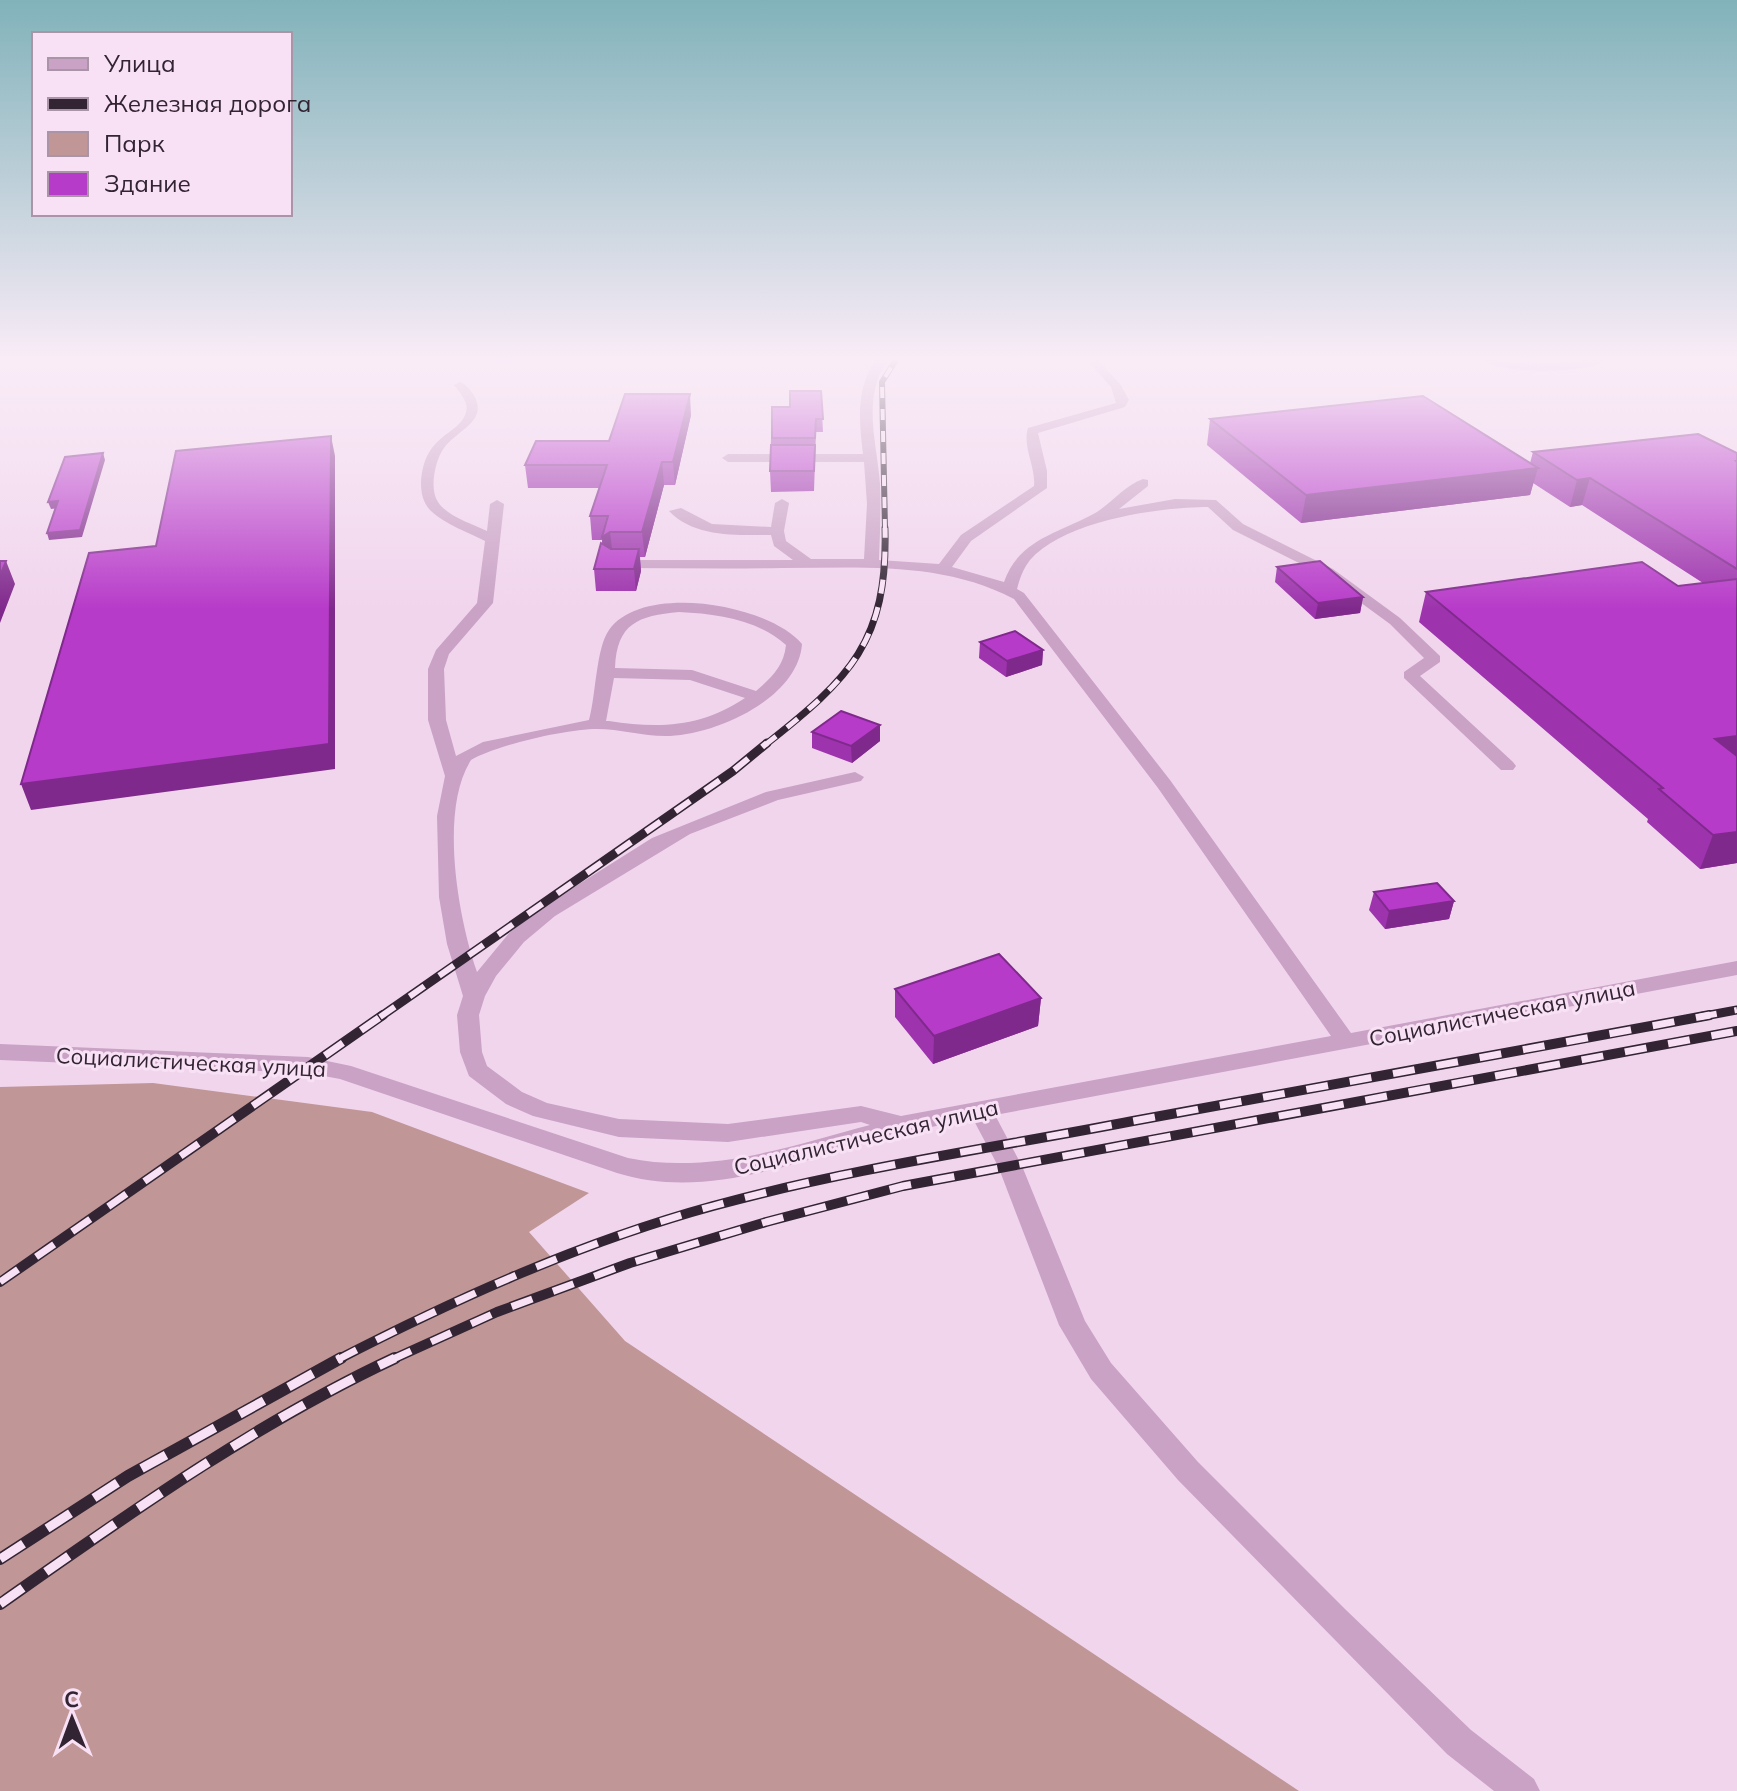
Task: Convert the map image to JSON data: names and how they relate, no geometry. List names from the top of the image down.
{
  "streets": {
    "street": ["Социалистическая улица"]
  },
  "legend": [
    "Улица",
    "Железная дорога",
    "Парк",
    "Здание"
  ],
  "north": "top"
}
